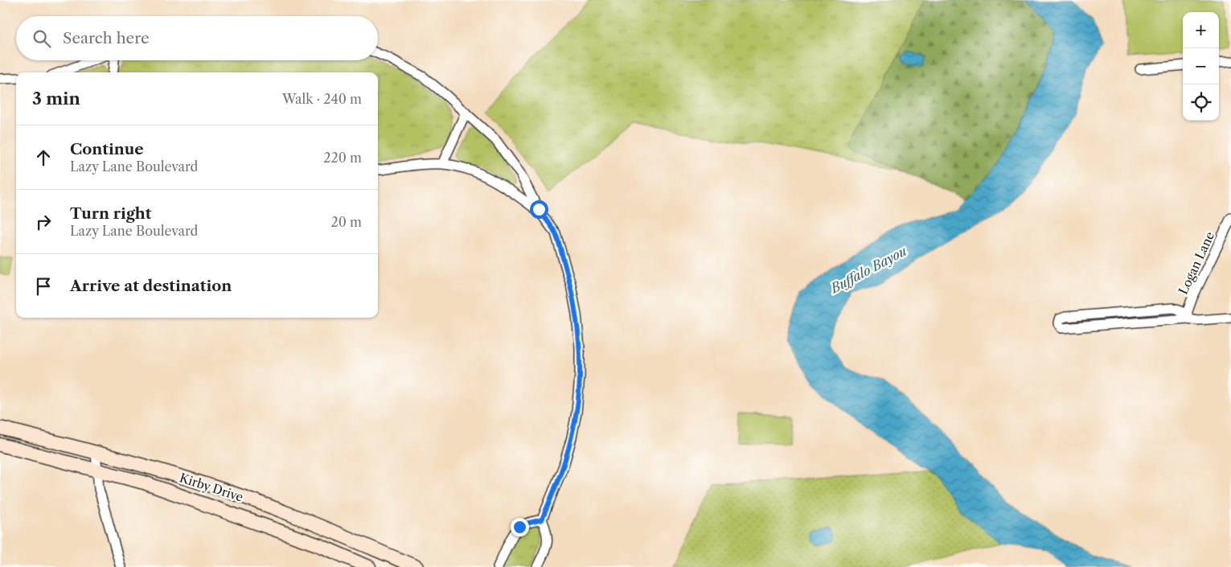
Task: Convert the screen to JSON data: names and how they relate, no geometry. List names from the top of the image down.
{
  "streets": {
    "main road": ["Kirby Drive"],
    "street": ["Logan Lane"]
  },
  "water": ["Buffalo Bayou"],
  "page": {
    "map_buttons": ["+", "−"],
    "search": "Search here",
    "heading": ["3 min", "Walk · 240 m"],
    "list": [
      ["Continue", "Lazy Lane Boulevard", "220 m"],
      ["Turn right", "Lazy Lane Boulevard", "20 m"],
      "Arrive at destination"
    ]
  }
}
